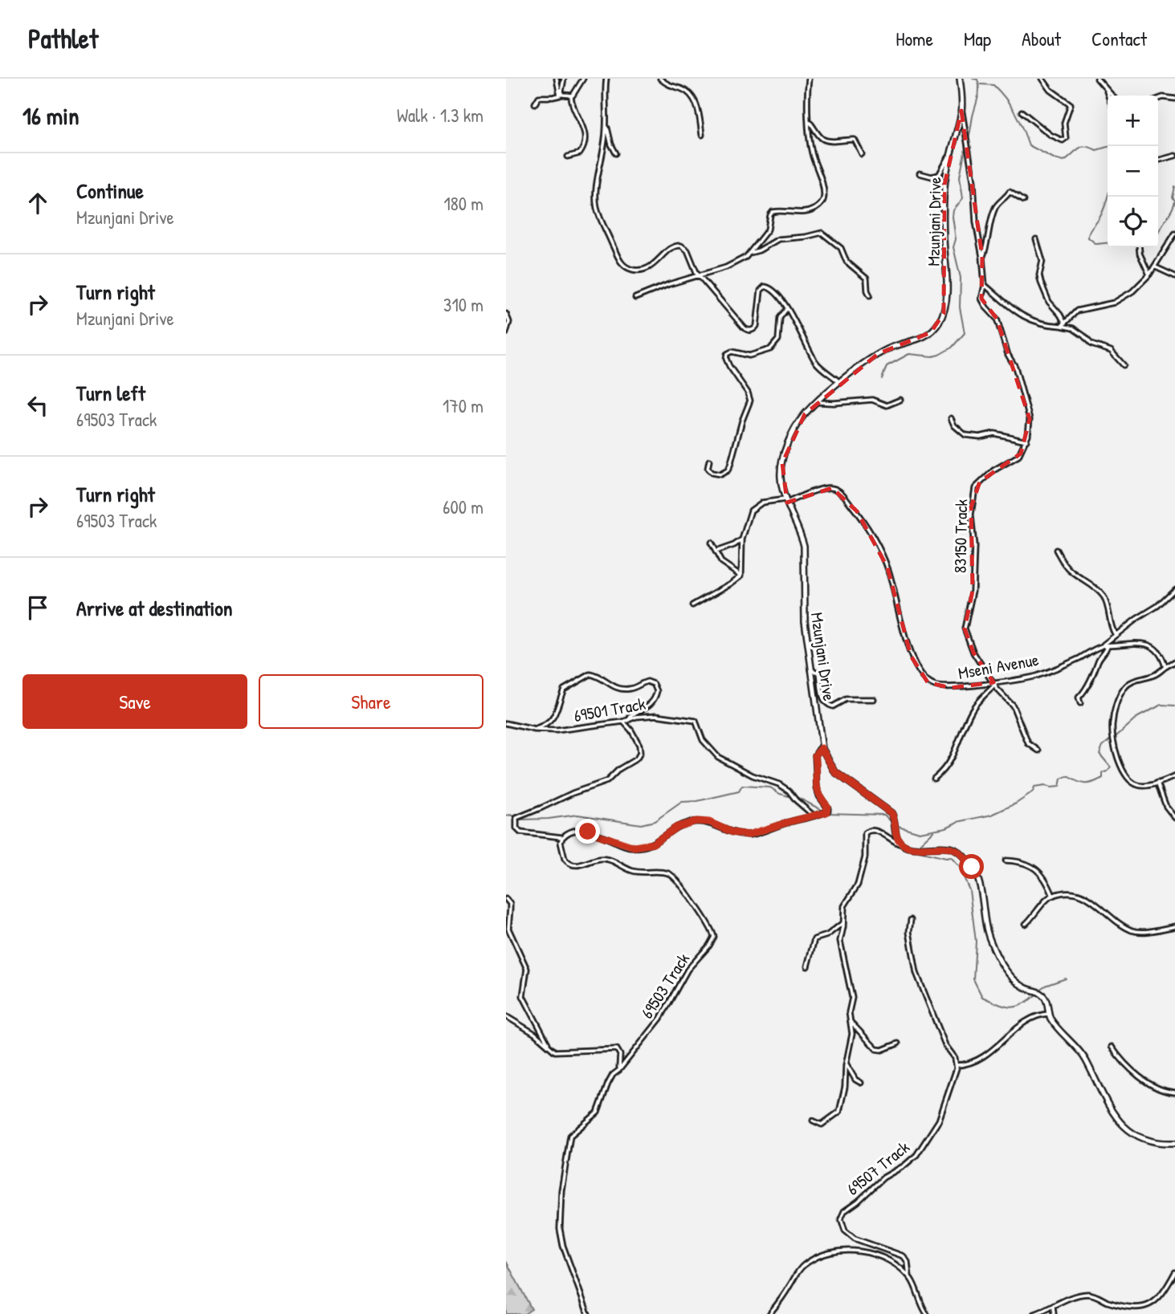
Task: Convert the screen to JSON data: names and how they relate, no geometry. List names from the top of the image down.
{
  "streets": {
    "main road": ["Mzunjani Drive"],
    "street": [
      "83150 Track",
      "Mseni Avenue",
      "69501 Track",
      "69503 Track",
      "69507 Track"
    ]
  },
  "crossings": [
    ["Mzunjani Drive", "Mseni Avenue"],
    ["83150 Track", "Mseni Avenue"]
  ],
  "page": {
    "header": "Pathlet",
    "nav": [
      "Home",
      "Map",
      "About",
      "Contact"
    ],
    "heading": ["16 min", "Walk · 1.3 km"],
    "map_buttons": ["+", "−"],
    "list": [
      ["Continue", "Mzunjani Drive", "180 m"],
      ["Turn right", "Mzunjani Drive", "310 m"],
      ["Turn left", "69503 Track", "170 m"],
      ["Turn right", "69503 Track", "600 m"],
      "Arrive at destination"
    ],
    "buttons": ["Save", "Share"]
  }
}
